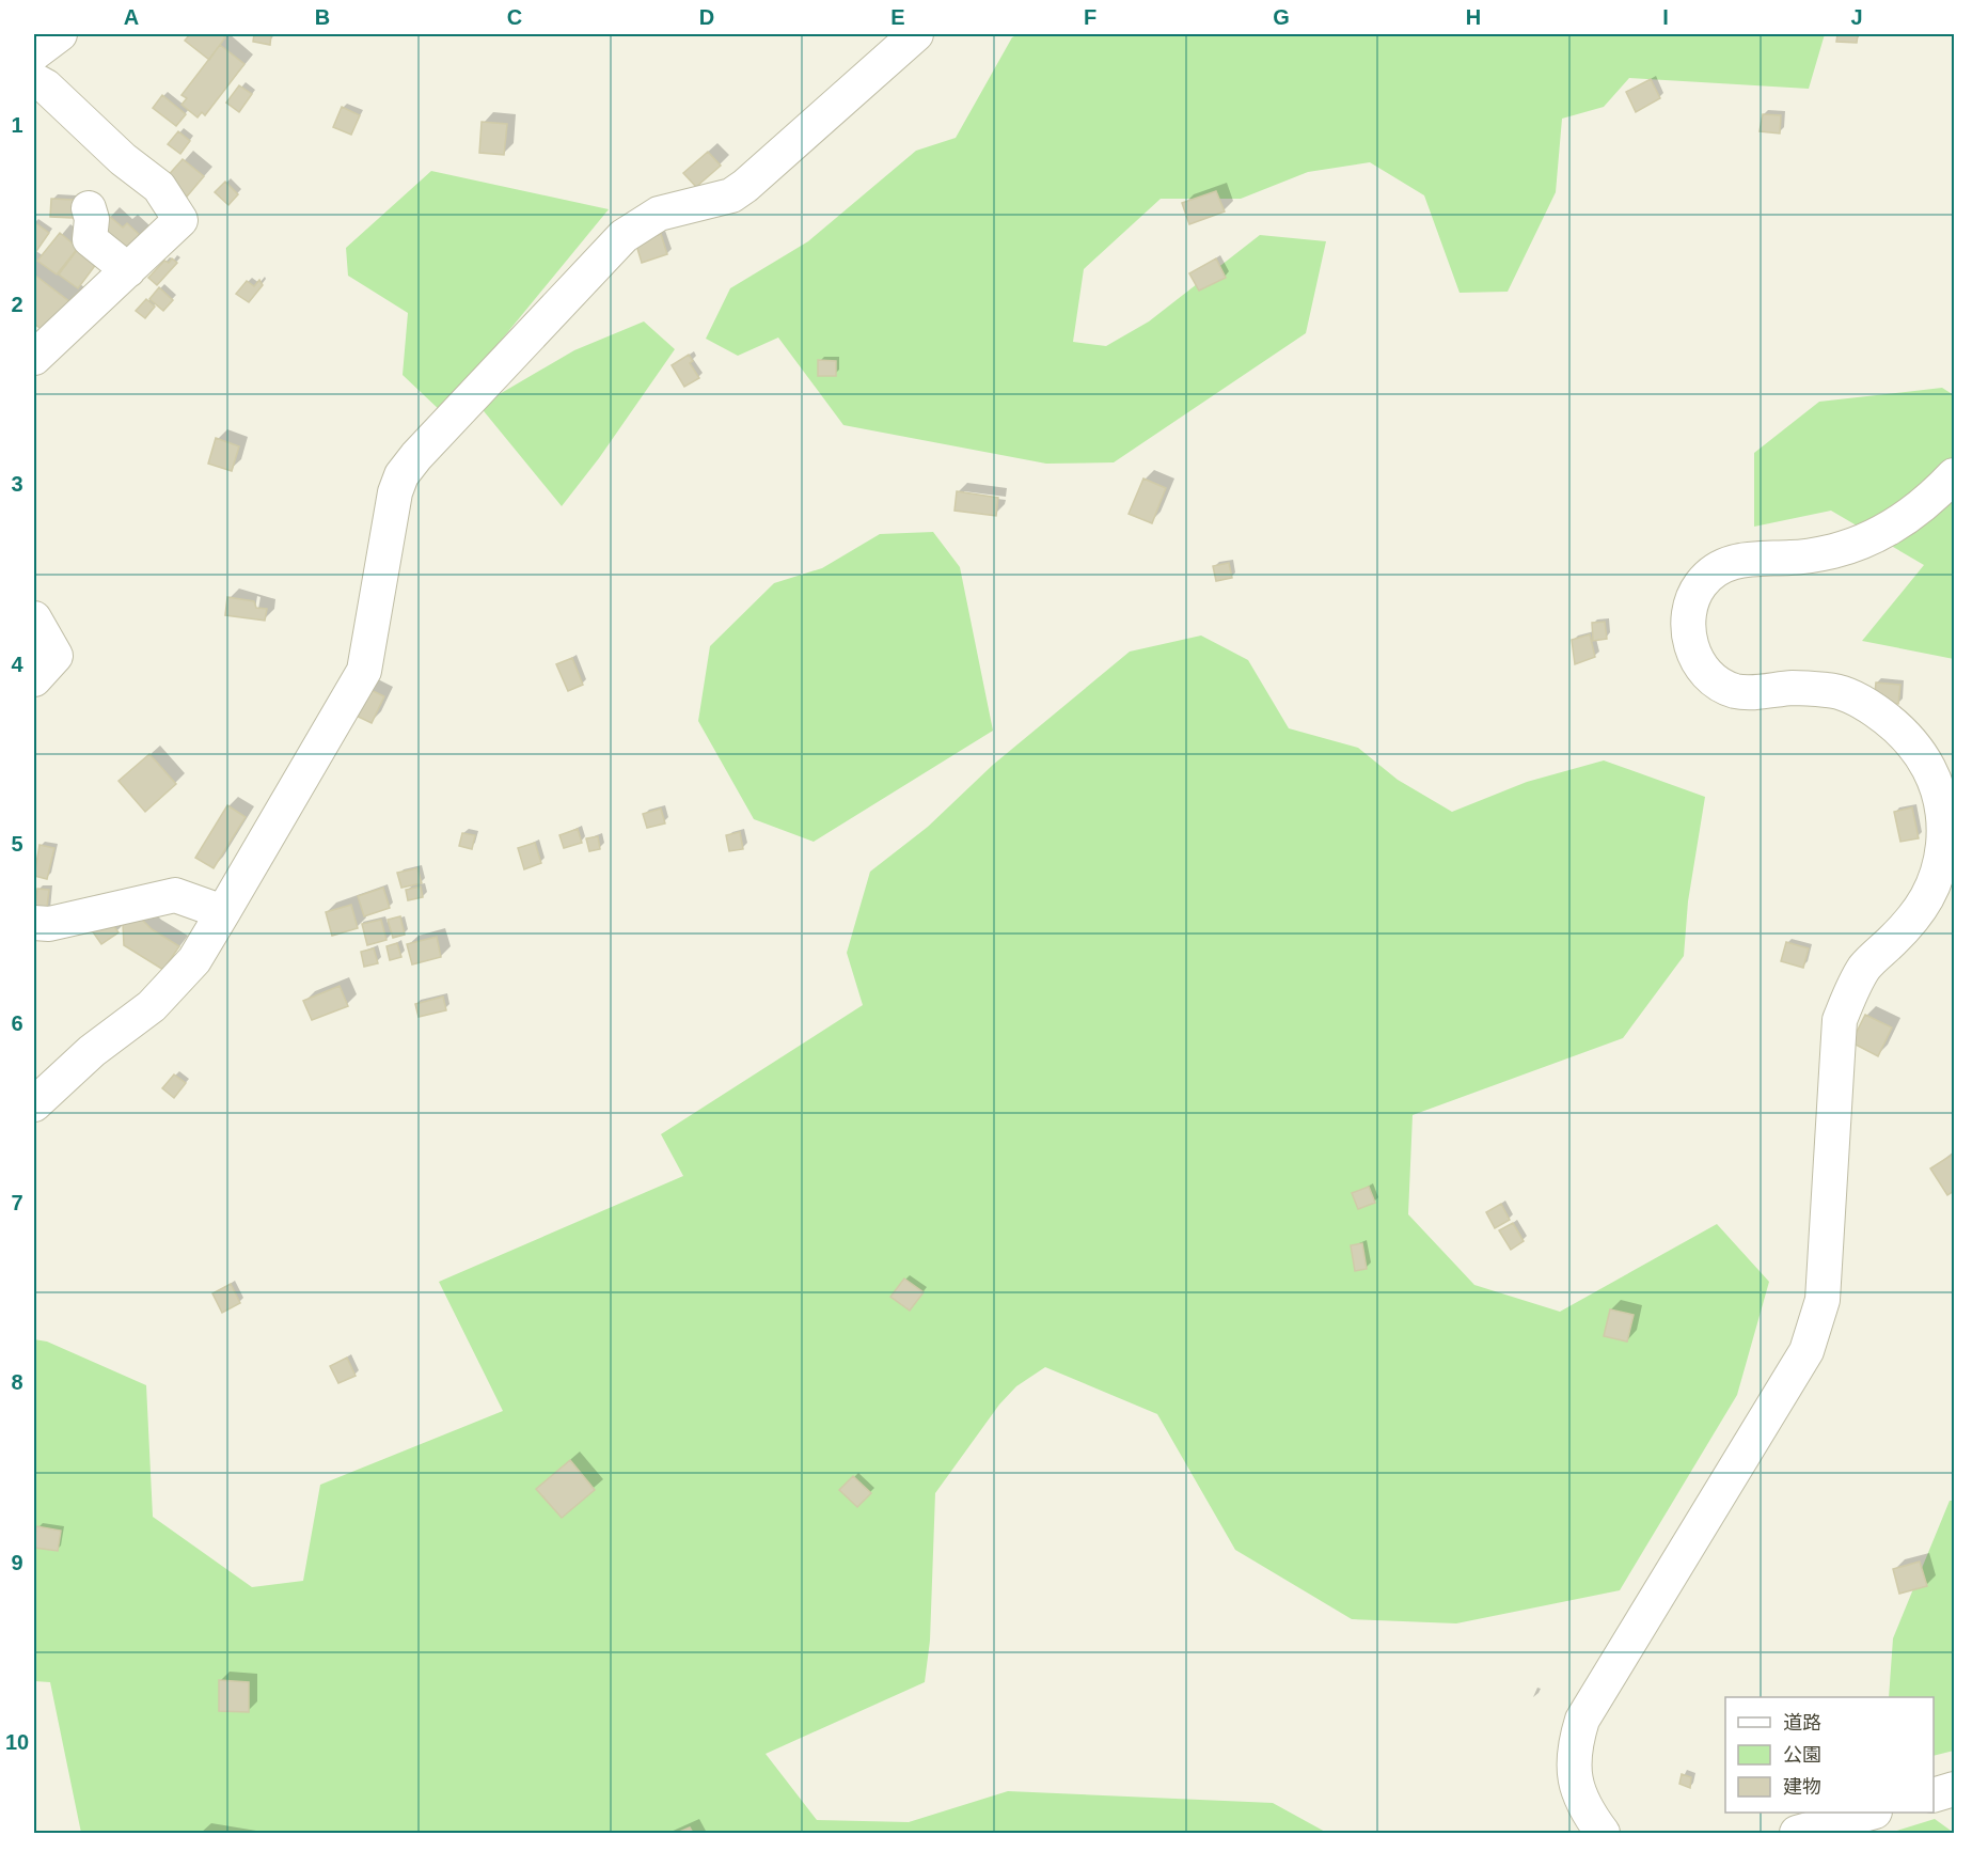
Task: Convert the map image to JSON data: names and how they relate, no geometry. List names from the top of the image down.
{
  "legend": ["道路", "公園", "建物"],
  "grid": {
    "columns": [
      "A",
      "B",
      "C",
      "D",
      "E",
      "F",
      "G",
      "H",
      "I",
      "J"
    ],
    "rows": [
      "1",
      "2",
      "3",
      "4",
      "5",
      "6",
      "7",
      "8",
      "9",
      "10"
    ]
  }
}
